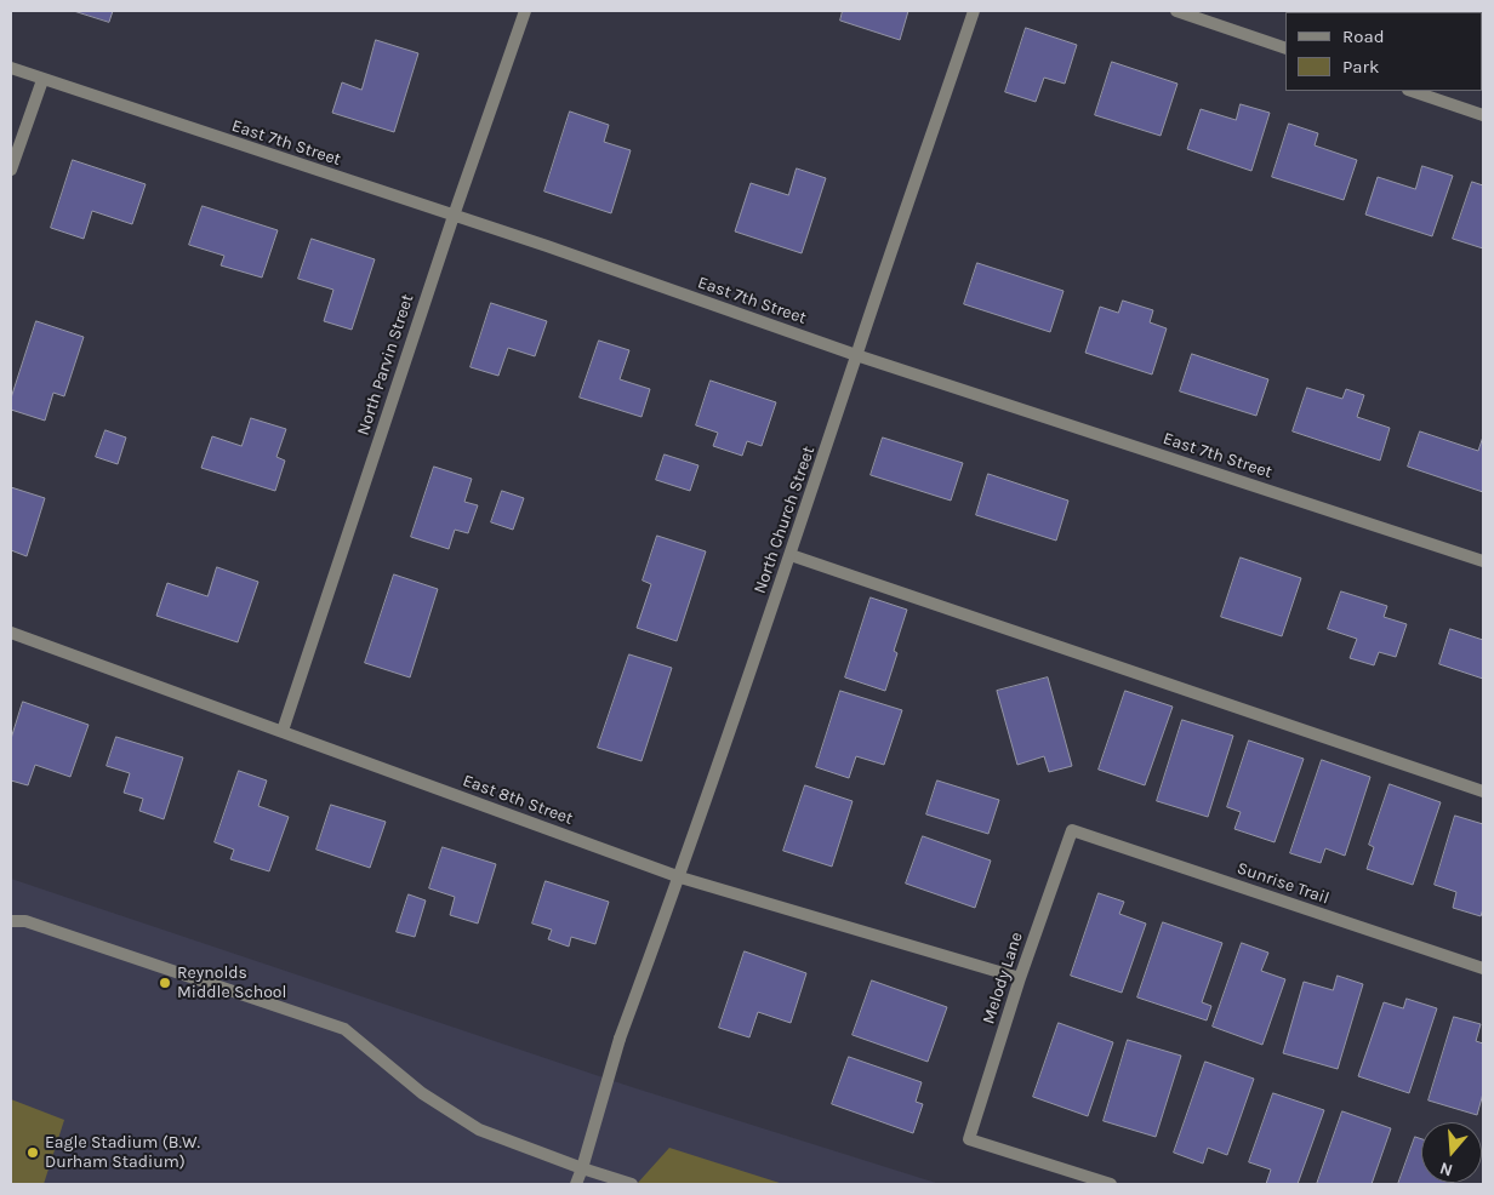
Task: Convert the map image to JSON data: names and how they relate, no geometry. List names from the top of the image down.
{
  "streets": {
    "street": [
      "East 7th Street",
      "North Parvin Street",
      "North Church Street",
      "East 8th Street",
      "Sunrise Trail",
      "Melody Lane"
    ]
  },
  "crossings": [
    ["East 7th Street", "North Parvin Street"],
    ["East 7th Street", "North Church Street"],
    ["North Parvin Street", "East 8th Street"],
    ["North Church Street", "East 8th Street"],
    ["East 8th Street", "Melody Lane"],
    ["Sunrise Trail", "Melody Lane"]
  ],
  "places": ["Reynolds Middle School", "Eagle Stadium (B.W. Durham Stadium)"],
  "legend": ["Road", "Park"],
  "north": "bottom"
}
